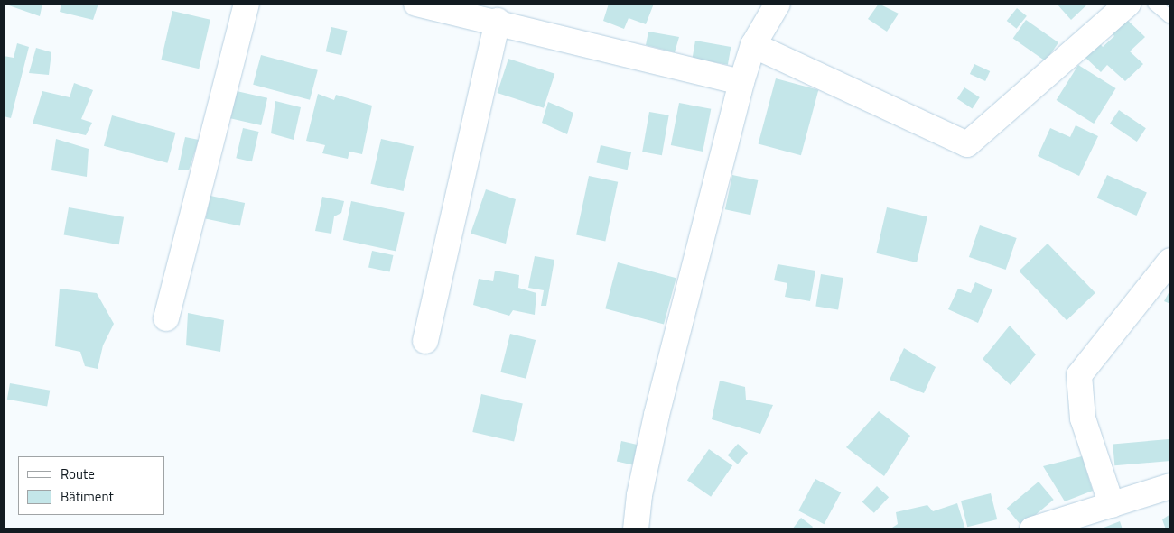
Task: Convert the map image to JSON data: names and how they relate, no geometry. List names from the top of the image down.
{
  "legend": ["Route", "Bâtiment"]
}
